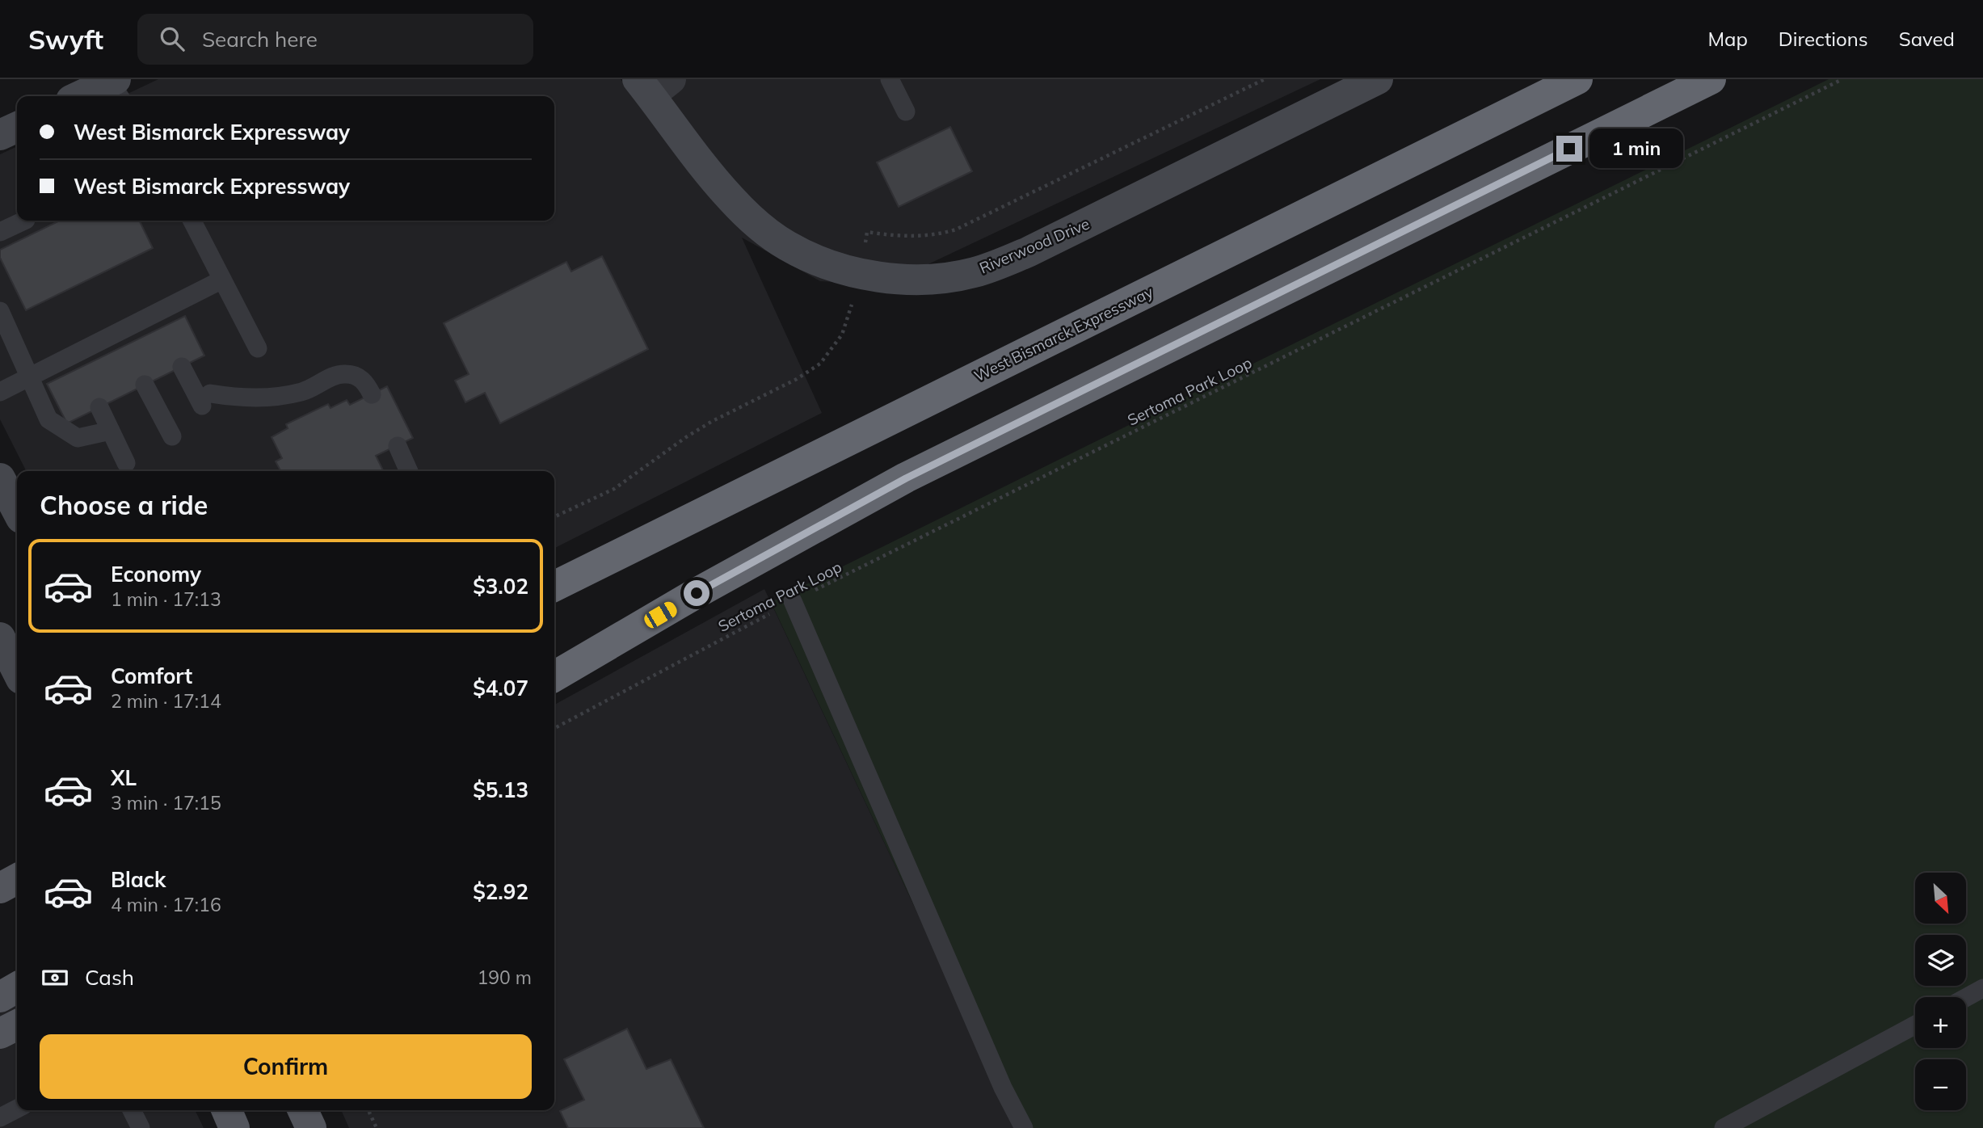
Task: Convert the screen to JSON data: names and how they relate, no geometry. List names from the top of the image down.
{
  "streets": {
    "highway": ["West Bismarck Expressway"],
    "street": ["Riverwood Drive"],
    "path": ["Sertoma Park Loop"]
  },
  "north": "bottom right",
  "page": {
    "header": "Swyft",
    "search": "Search here",
    "nav": ["Map", "Directions", "Saved"],
    "banner": ["West Bismarck Expressway", "West Bismarck Expressway"],
    "bubble": "1 min",
    "heading": "Choose a ride",
    "list": [
      {
        "name": "Economy",
        "note": "1 min · 17:13",
        "value": "$3.02"
      },
      {
        "name": "Comfort",
        "note": "2 min · 17:14",
        "value": "$4.07"
      },
      {
        "name": "XL",
        "note": "3 min · 17:15",
        "value": "$5.13"
      },
      {
        "name": "Black",
        "note": "4 min · 17:16",
        "value": "$2.92"
      }
    ],
    "map_buttons": ["+", "−"],
    "pay": ["Cash", "190 m"],
    "buttons": "Confirm"
  }
}
